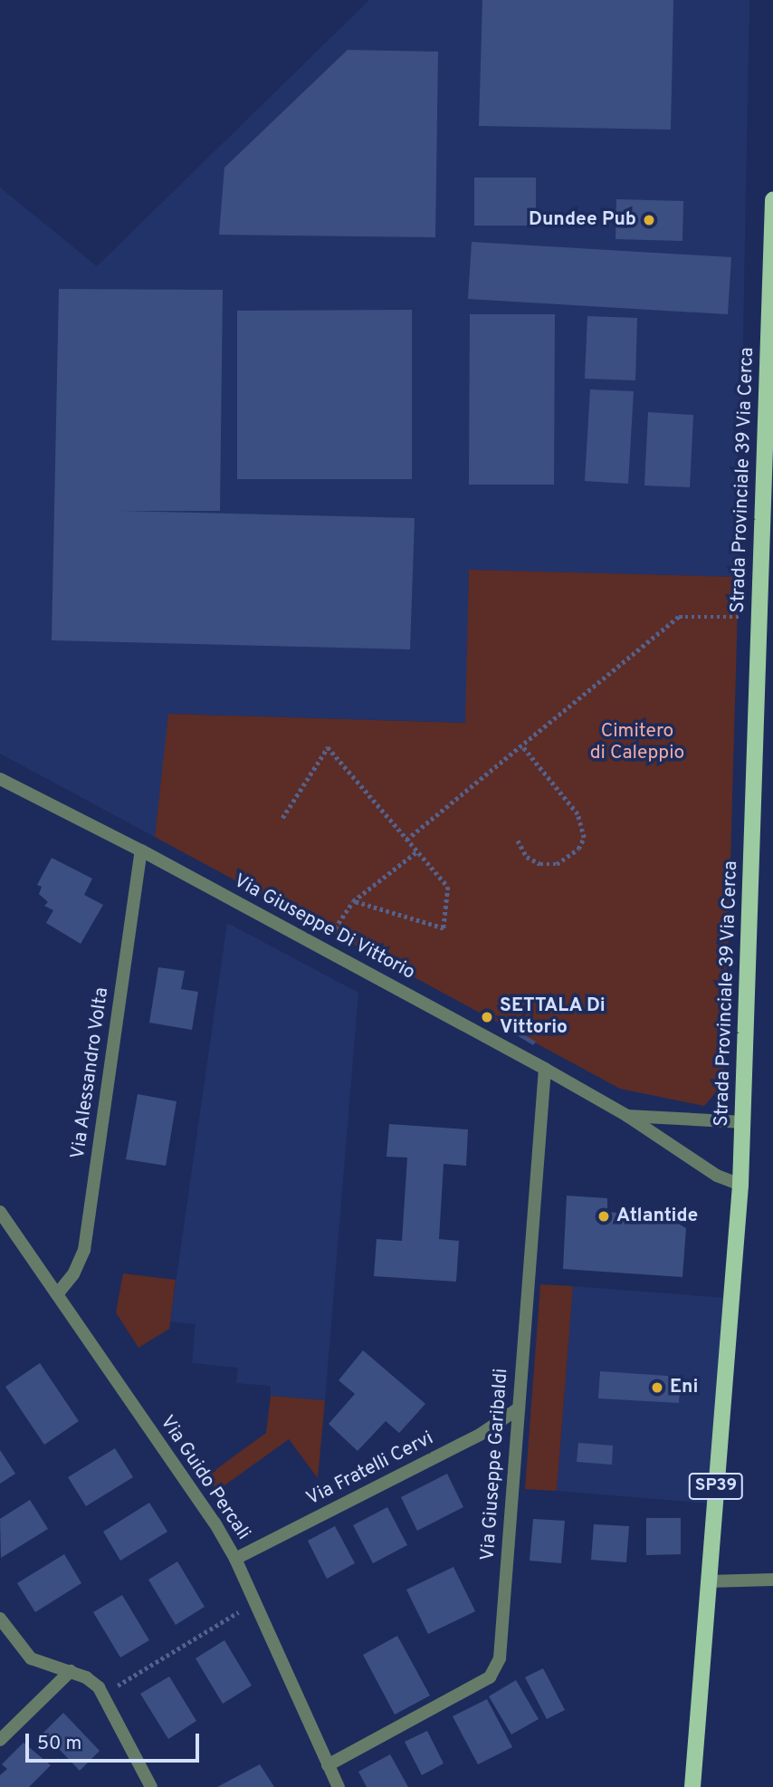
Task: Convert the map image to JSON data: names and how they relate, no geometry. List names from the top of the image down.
{
  "streets": {
    "main road": ["Strada Provinciale 39 Via Cerca", "SP39"],
    "street": [
      "Via Giuseppe Di Vittorio",
      "Via Alessandro Volta",
      "Via Giuseppe Garibaldi",
      "Via Fratelli Cervi",
      "Via Guido Percali"
    ]
  },
  "crossings": [
    ["Strada Provinciale 39 Via Cerca", "Via Giuseppe Di Vittorio"],
    ["Via Giuseppe Di Vittorio", "Via Alessandro Volta"],
    ["Via Giuseppe Di Vittorio", "Via Giuseppe Garibaldi"],
    ["Via Alessandro Volta", "Via Guido Percali"],
    ["Via Giuseppe Garibaldi", "Via Fratelli Cervi"],
    ["Via Giuseppe Garibaldi", "Via Guido Percali"],
    ["Via Fratelli Cervi", "Via Guido Percali"]
  ],
  "parks": ["Cimitero di Caleppio"],
  "places": [
    "Dundee Pub",
    "SETTALA Di Vittorio",
    "Atlantide",
    "Eni"
  ],
  "scale_bar": "50 m"
}
